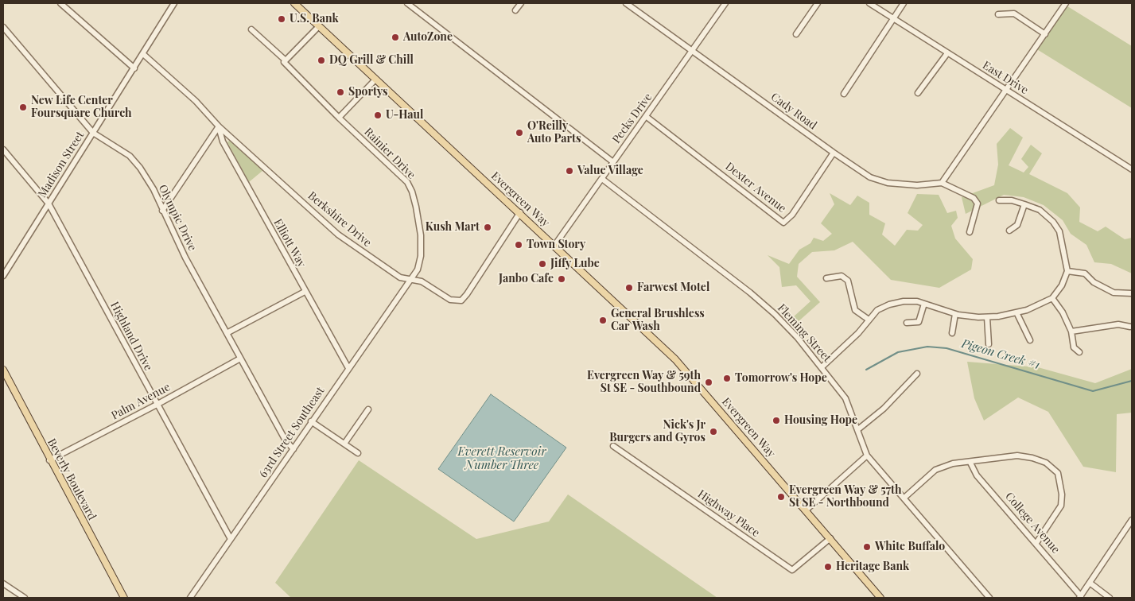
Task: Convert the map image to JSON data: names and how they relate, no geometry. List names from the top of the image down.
{
  "streets": {
    "main road": ["Evergreen Way", "Beverly Boulevard"],
    "street": [
      "East Drive",
      "Cady Road",
      "Pecks Drive",
      "Rainier Drive",
      "Madison Street",
      "Dexter Avenue",
      "Olympic Drive",
      "Berkshire Drive",
      "Elliott Way",
      "Fleming Street",
      "Highland Drive",
      "Palm Avenue",
      "63rd Street Southeast",
      "Highway Place",
      "College Avenue"
    ]
  },
  "crossings": [
    ["Cady Road", "Pecks Drive"],
    ["Cady Road", "Dexter Avenue"],
    ["Pecks Drive", "Dexter Avenue"],
    ["Pecks Drive", "Evergreen Way"],
    ["Pecks Drive", "Fleming Street"],
    ["Rainier Drive", "Berkshire Drive"],
    ["Rainier Drive", "63rd Street Southeast"],
    ["Madison Street", "Olympic Drive"],
    ["Madison Street", "Berkshire Drive"],
    ["Madison Street", "Highland Drive"],
    ["Evergreen Way", "Berkshire Drive"],
    ["Evergreen Way", "Highway Place"],
    ["Olympic Drive", "Palm Avenue"],
    ["Olympic Drive", "63rd Street Southeast"],
    ["Berkshire Drive", "Elliott Way"],
    ["Berkshire Drive", "63rd Street Southeast"],
    ["Elliott Way", "63rd Street Southeast"],
    ["Highland Drive", "Palm Avenue"],
    ["Highland Drive", "63rd Street Southeast"],
    ["Palm Avenue", "Beverly Boulevard"]
  ],
  "water": ["Pigeon Creek #1", "Everett Reservoir Number Three"],
  "places": [
    "U.S. Bank",
    "AutoZone",
    "DQ Grill & Chill",
    "Sportys",
    "New Life Center Foursquare Church",
    "U-Haul",
    "O'Reilly Auto Parts",
    "Value Village",
    "Kush Mart",
    "Town Story",
    "Jiffy Lube",
    "Janbo Cafe",
    "Farwest Motel",
    "General Brushless Car Wash",
    "Tomorrow's Hope",
    "Evergreen Way & 59th St SE - Southbound",
    "Housing Hope",
    "Nick's Jr Burgers and Gyros",
    "Evergreen Way & 57th St SE - Northbound",
    "White Buffalo",
    "Heritage Bank"
  ]
}
